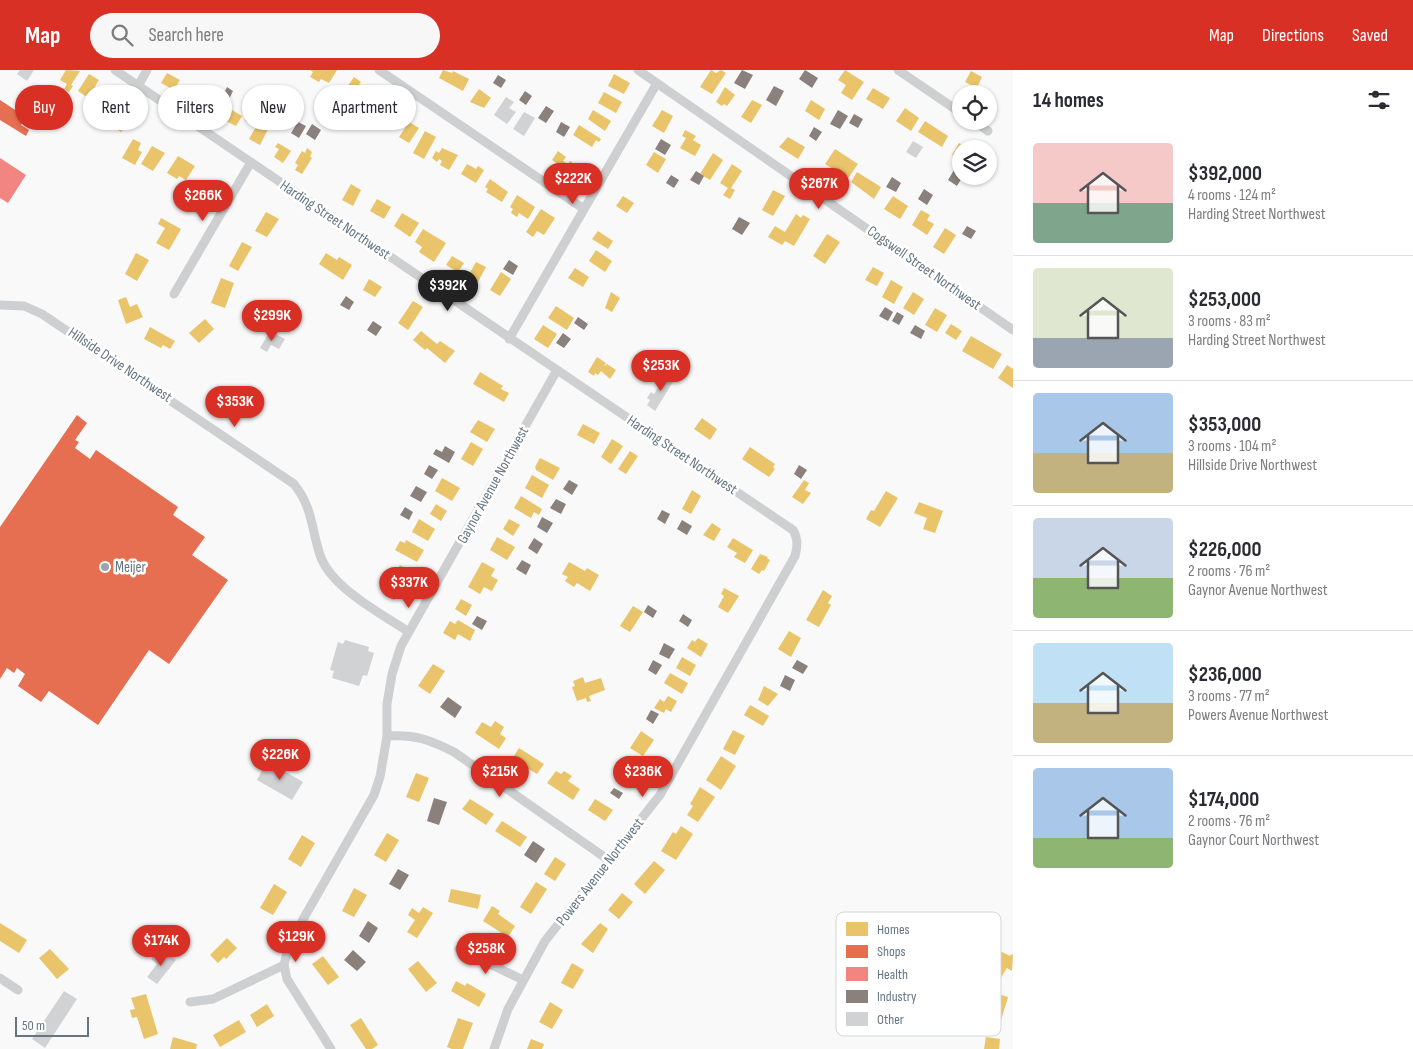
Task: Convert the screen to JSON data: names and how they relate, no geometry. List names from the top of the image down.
{
  "streets": {
    "street": [
      "Harding Street Northwest",
      "Cogswell Street Northwest",
      "Hillside Drive Northwest",
      "Gaynor Avenue Northwest",
      "Powers Avenue Northwest"
    ]
  },
  "crossings": [
    ["Harding Street Northwest", "Gaynor Avenue Northwest"],
    ["Harding Street Northwest", "Powers Avenue Northwest"],
    ["Hillside Drive Northwest", "Gaynor Avenue Northwest"]
  ],
  "places": ["Meijer"],
  "legend": [
    "Homes",
    "Shops",
    "Health",
    "Industry",
    "Other"
  ],
  "scale_bar": "50 m",
  "page": {
    "header": "Map",
    "search": "Search here",
    "nav": ["Map", "Directions", "Saved"],
    "heading": "14 homes",
    "chip": [
      "Buy",
      "Rent",
      "Filters",
      "New",
      "Apartment"
    ],
    "list": [
      {
        "name": "$392,000",
        "note": "4 rooms · 124 m² · Harding Street Northwest"
      },
      {
        "name": "$253,000",
        "note": "3 rooms · 83 m² · Harding Street Northwest"
      },
      {
        "name": "$353,000",
        "note": "3 rooms · 104 m² · Hillside Drive Northwest"
      },
      {
        "name": "$226,000",
        "note": "2 rooms · 76 m² · Gaynor Avenue Northwest"
      },
      {
        "name": "$236,000",
        "note": "3 rooms · 77 m² · Powers Avenue Northwest"
      },
      {
        "name": "$174,000",
        "note": "2 rooms · 76 m² · Gaynor Court Northwest"
      }
    ],
    "price": [
      "$222K",
      "$267K",
      "$266K",
      "$392K",
      "$299K",
      "$253K",
      "$353K",
      "$337K",
      "$226K",
      "$215K",
      "$236K",
      "$129K",
      "$174K",
      "$258K"
    ],
    "scale": "50 m"
  }
}
